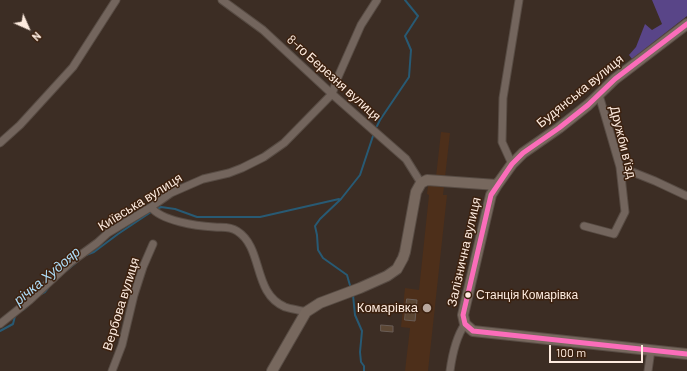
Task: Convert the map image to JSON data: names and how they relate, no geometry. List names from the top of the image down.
{
  "streets": {
    "street": [
      "8-го Березня вулиця",
      "Будянська вулиця",
      "Дружби в’їзд",
      "Київська вулиця",
      "Залізнична вулиця",
      "Вербова вулиця"
    ]
  },
  "crossings": [
    ["8-го Березня вулиця", "Київська вулиця"],
    ["Будянська вулиця", "Дружби в’їзд"],
    ["Будянська вулиця", "Залізнична вулиця"]
  ],
  "water": ["річка Худояр"],
  "places": ["Станція Комарівка", "Комарівка"],
  "scale_bar": "100 m",
  "north": "bottom right"
}
